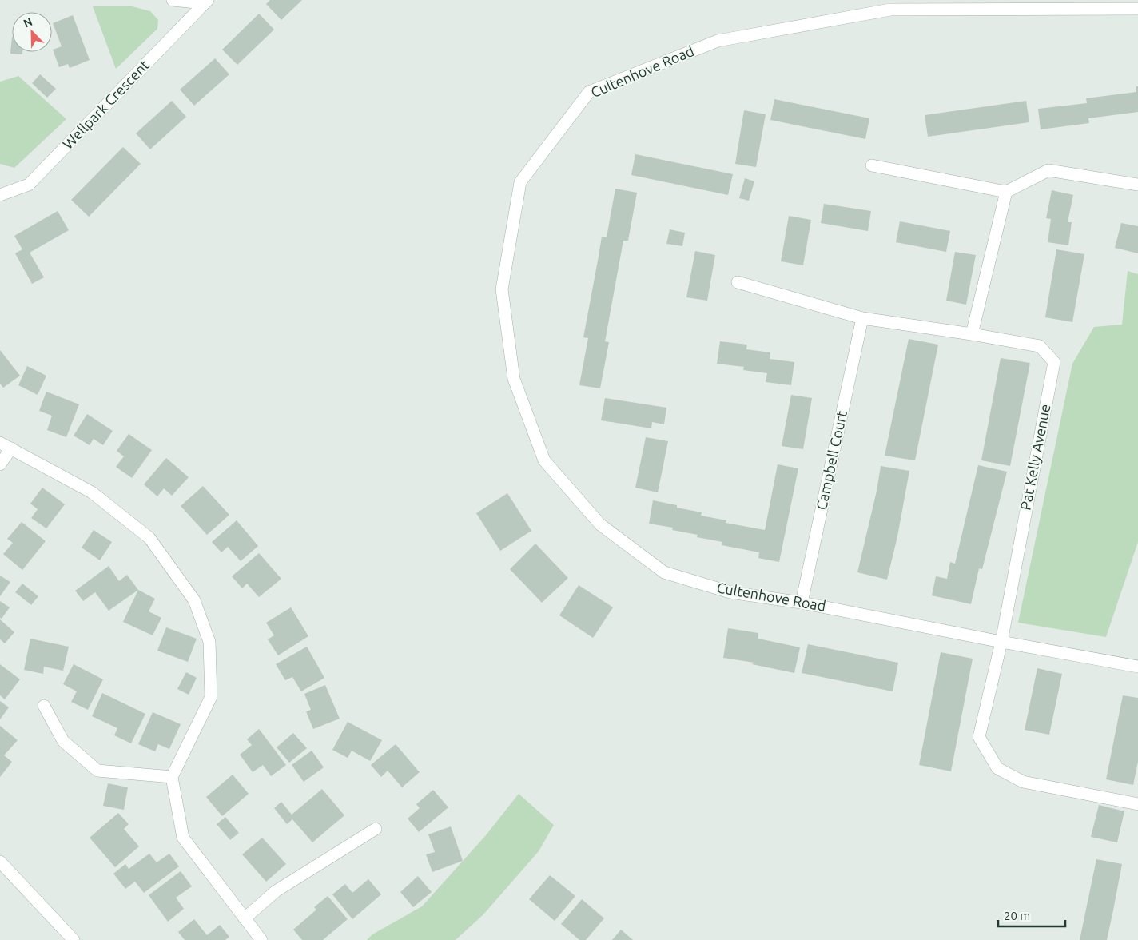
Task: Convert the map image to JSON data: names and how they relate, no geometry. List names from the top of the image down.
{
  "streets": {
    "street": [
      "Cultenhove Road",
      "Wellpark Crescent",
      "Pat Kelly Avenue",
      "Campbell Court"
    ]
  },
  "crossings": [
    ["Cultenhove Road", "Pat Kelly Avenue"],
    ["Cultenhove Road", "Campbell Court"]
  ],
  "scale_bar": "20 m",
  "north": "top left"
}
